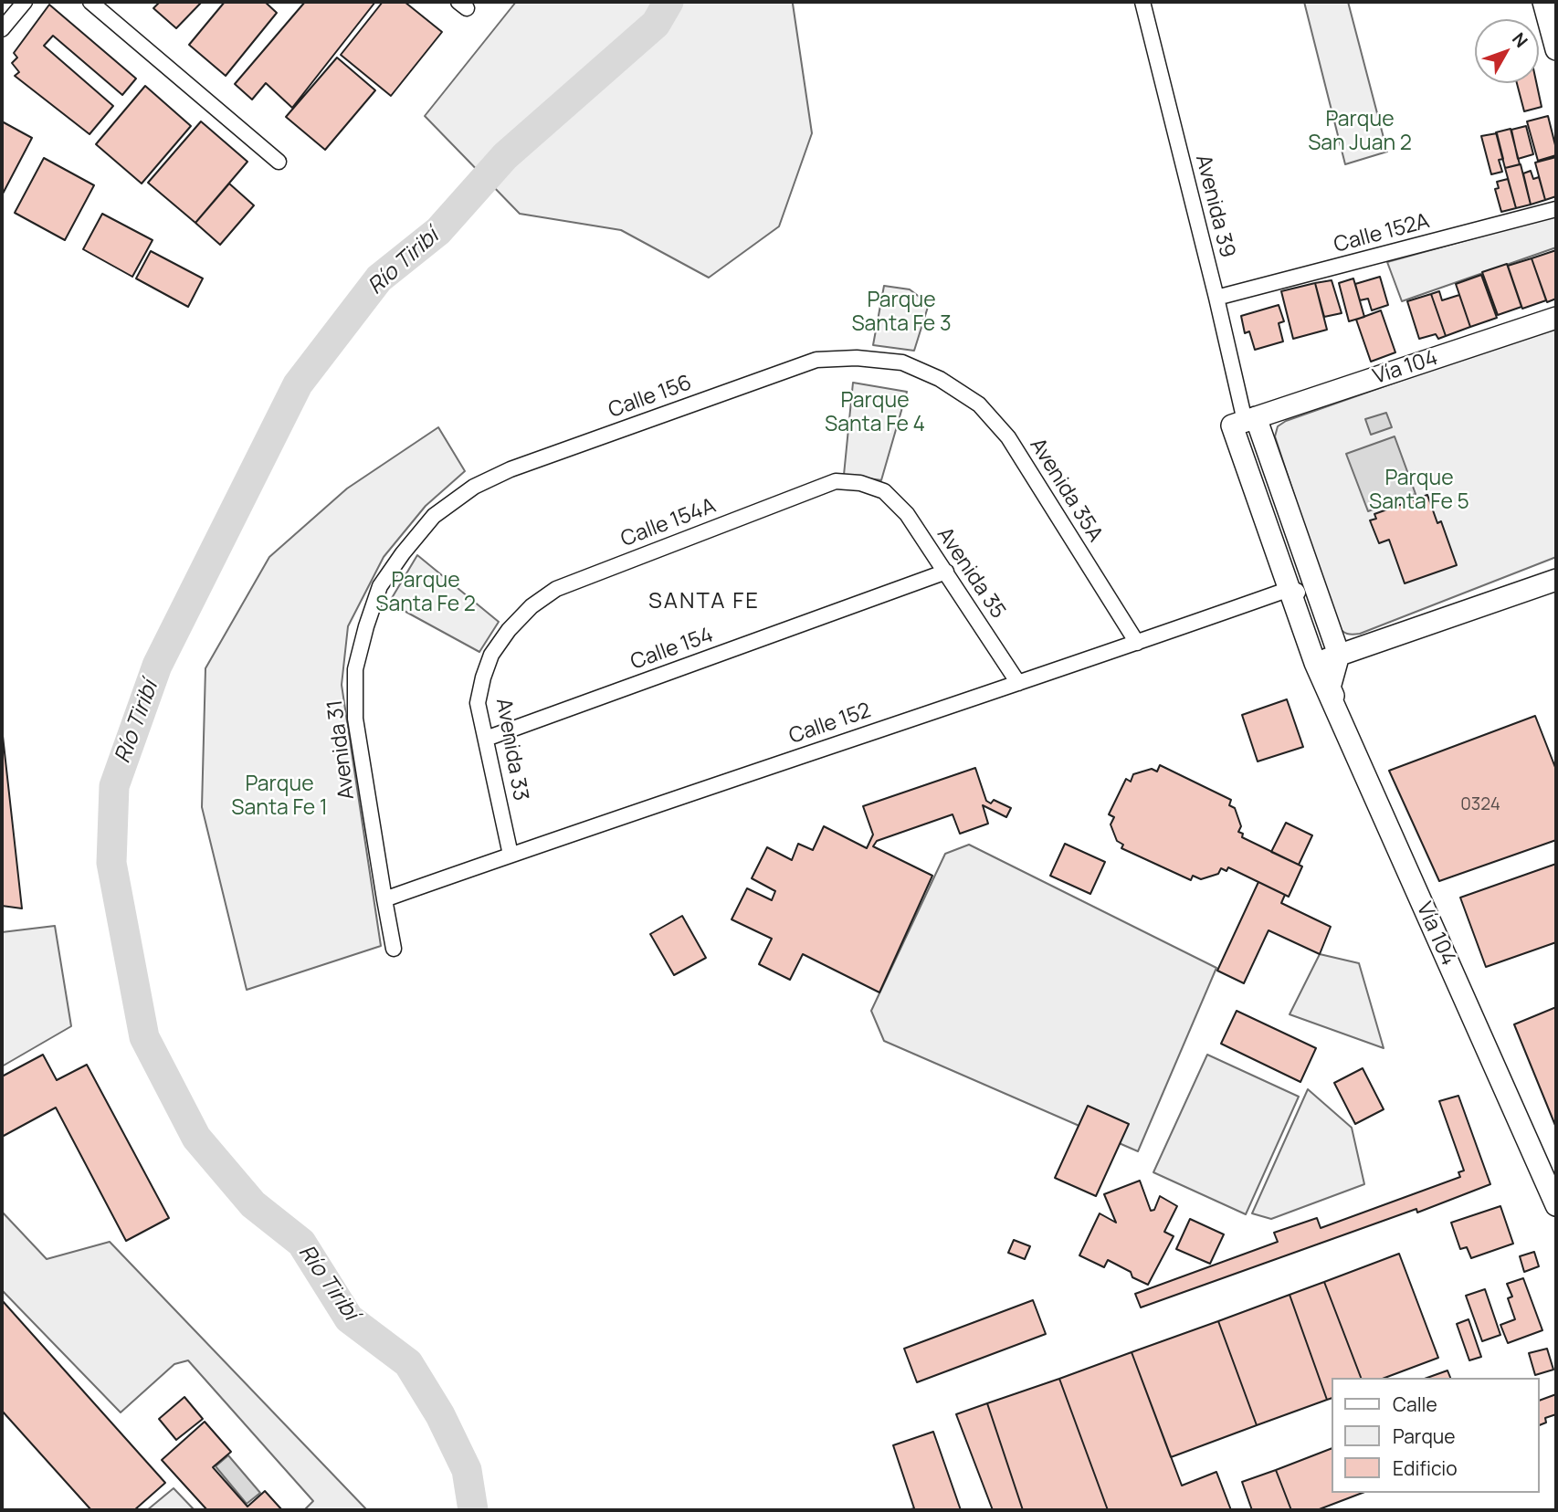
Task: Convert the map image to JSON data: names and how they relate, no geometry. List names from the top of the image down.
{
  "streets": {
    "main road": ["Vía 104"],
    "street": [
      "Avenida 39",
      "Calle 152A",
      "Calle 156",
      "Avenida 35A",
      "Calle 154A",
      "Avenida 35",
      "Calle 154",
      "Calle 152",
      "Avenida 31",
      "Avenida 33"
    ]
  },
  "crossings": [
    ["Avenida 39", "Calle 152A"],
    ["Avenida 39", "Vía 104"],
    ["Vía 104", "Calle 152"],
    ["Calle 156", "Avenida 35A"],
    ["Calle 156", "Avenida 31"],
    ["Avenida 35A", "Calle 152"],
    ["Calle 154A", "Avenida 35"],
    ["Calle 154A", "Avenida 33"],
    ["Avenida 35", "Calle 154"],
    ["Avenida 35", "Calle 152"],
    ["Calle 154", "Avenida 33"],
    ["Calle 152", "Avenida 31"],
    ["Calle 152", "Avenida 33"]
  ],
  "districts": ["SANTA FE"],
  "water": ["Río Tiribí"],
  "parks": [
    "Parque San Juan 2",
    "Parque Santa Fe 3",
    "Parque Santa Fe 4",
    "Parque Santa Fe 5",
    "Parque Santa Fe 2",
    "Parque Santa Fe 1"
  ],
  "house_numbers": ["0324"],
  "legend": ["Calle", "Parque", "Edificio"],
  "north": "top right"
}
